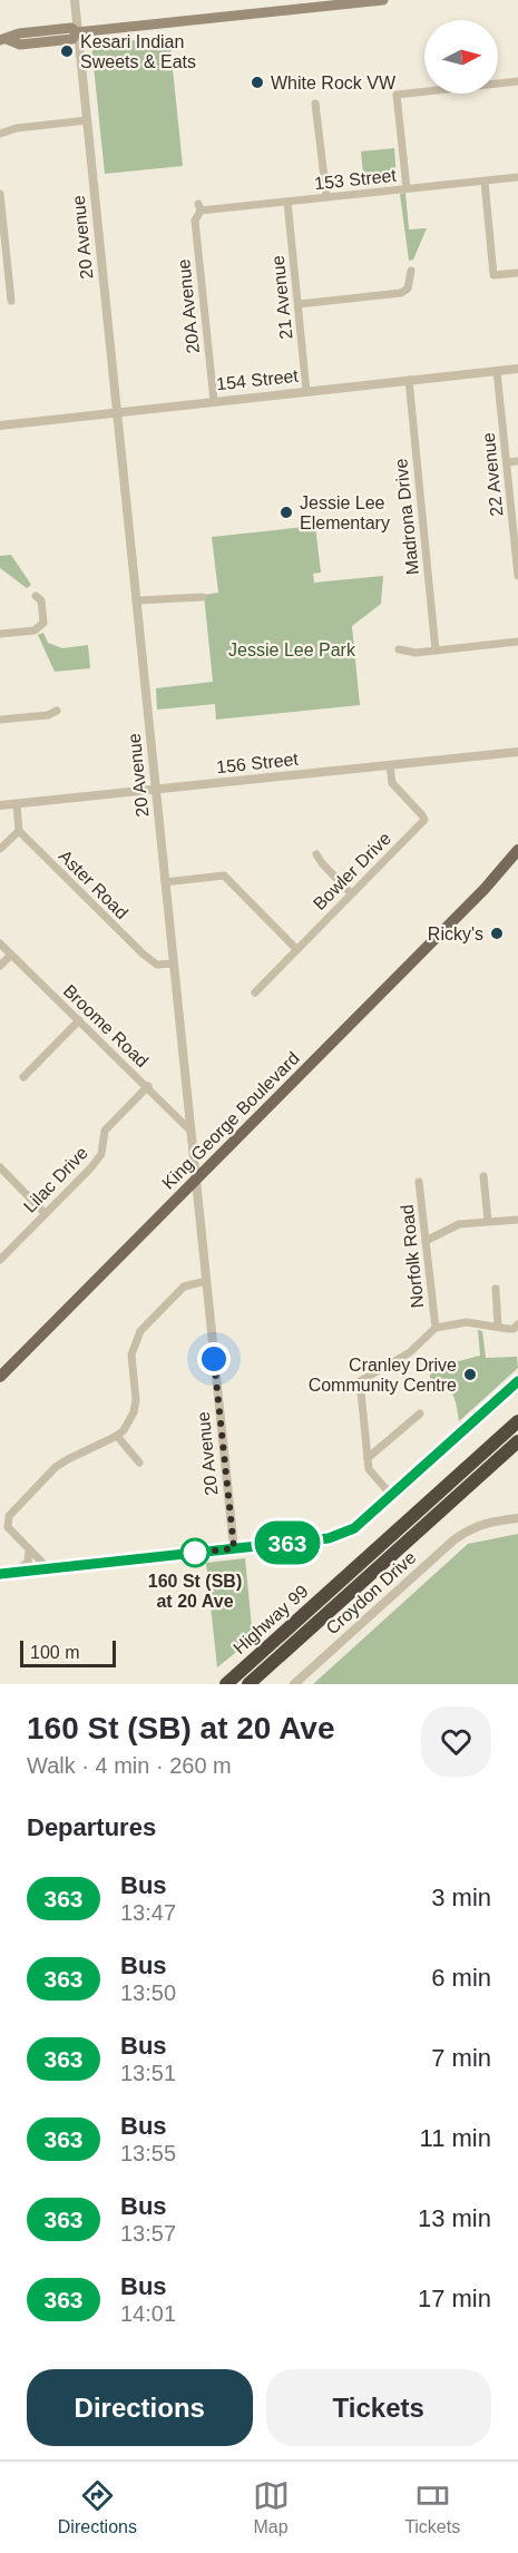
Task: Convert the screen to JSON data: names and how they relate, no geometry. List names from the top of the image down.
{
  "streets": {
    "highway": ["Highway 99"],
    "main road": ["King George Boulevard"],
    "street": [
      "153 Street",
      "20 Avenue",
      "21 Avenue",
      "20A Avenue",
      "154 Street",
      "22 Avenue",
      "Madrona Drive",
      "156 Street",
      "Bowler Drive",
      "Aster Road",
      "Broome Road",
      "Lilac Drive",
      "Norfolk Road",
      "Croydon Drive"
    ]
  },
  "crossings": [
    ["153 Street", "21 Avenue"],
    ["153 Street", "20A Avenue"],
    ["20 Avenue", "154 Street"],
    ["20 Avenue", "156 Street"],
    ["20 Avenue", "Aster Road"],
    ["20 Avenue", "Broome Road"],
    ["20 Avenue", "King George Boulevard"],
    ["21 Avenue", "154 Street"],
    ["20A Avenue", "154 Street"],
    ["154 Street", "22 Avenue"],
    ["154 Street", "Madrona Drive"],
    ["156 Street", "Bowler Drive"],
    ["Broome Road", "Lilac Drive"]
  ],
  "parks": ["Jessie Lee Park"],
  "places": [
    "Kesari Indian Sweets & Eats",
    "White Rock VW",
    "Jessie Lee Elementary",
    "Ricky's",
    "Cranley Drive Community Centre",
    "160 St (SB) at 20 Ave"
  ],
  "lines": ["bus line 363"],
  "scale_bar": "100 m",
  "north": "right",
  "page": {
    "on_map": "363",
    "scale": "100 m",
    "heading": [
      ["160 St (SB) at 20 Ave", "Walk · 4 min · 260 m"],
      "Departures"
    ],
    "list": [
      {
        "mark": "363",
        "name": "Bus",
        "note": "13:47",
        "value": "3 min"
      },
      {
        "mark": "363",
        "name": "Bus",
        "note": "13:50",
        "value": "6 min"
      },
      {
        "mark": "363",
        "name": "Bus",
        "note": "13:51",
        "value": "7 min"
      },
      {
        "mark": "363",
        "name": "Bus",
        "note": "13:55",
        "value": "11 min"
      },
      {
        "mark": "363",
        "name": "Bus",
        "note": "13:57",
        "value": "13 min"
      },
      {
        "mark": "363",
        "name": "Bus",
        "note": "14:01",
        "value": "17 min"
      }
    ],
    "buttons": ["Directions", "Tickets"],
    "tabs": ["Directions", "Map", "Tickets"]
  }
}
